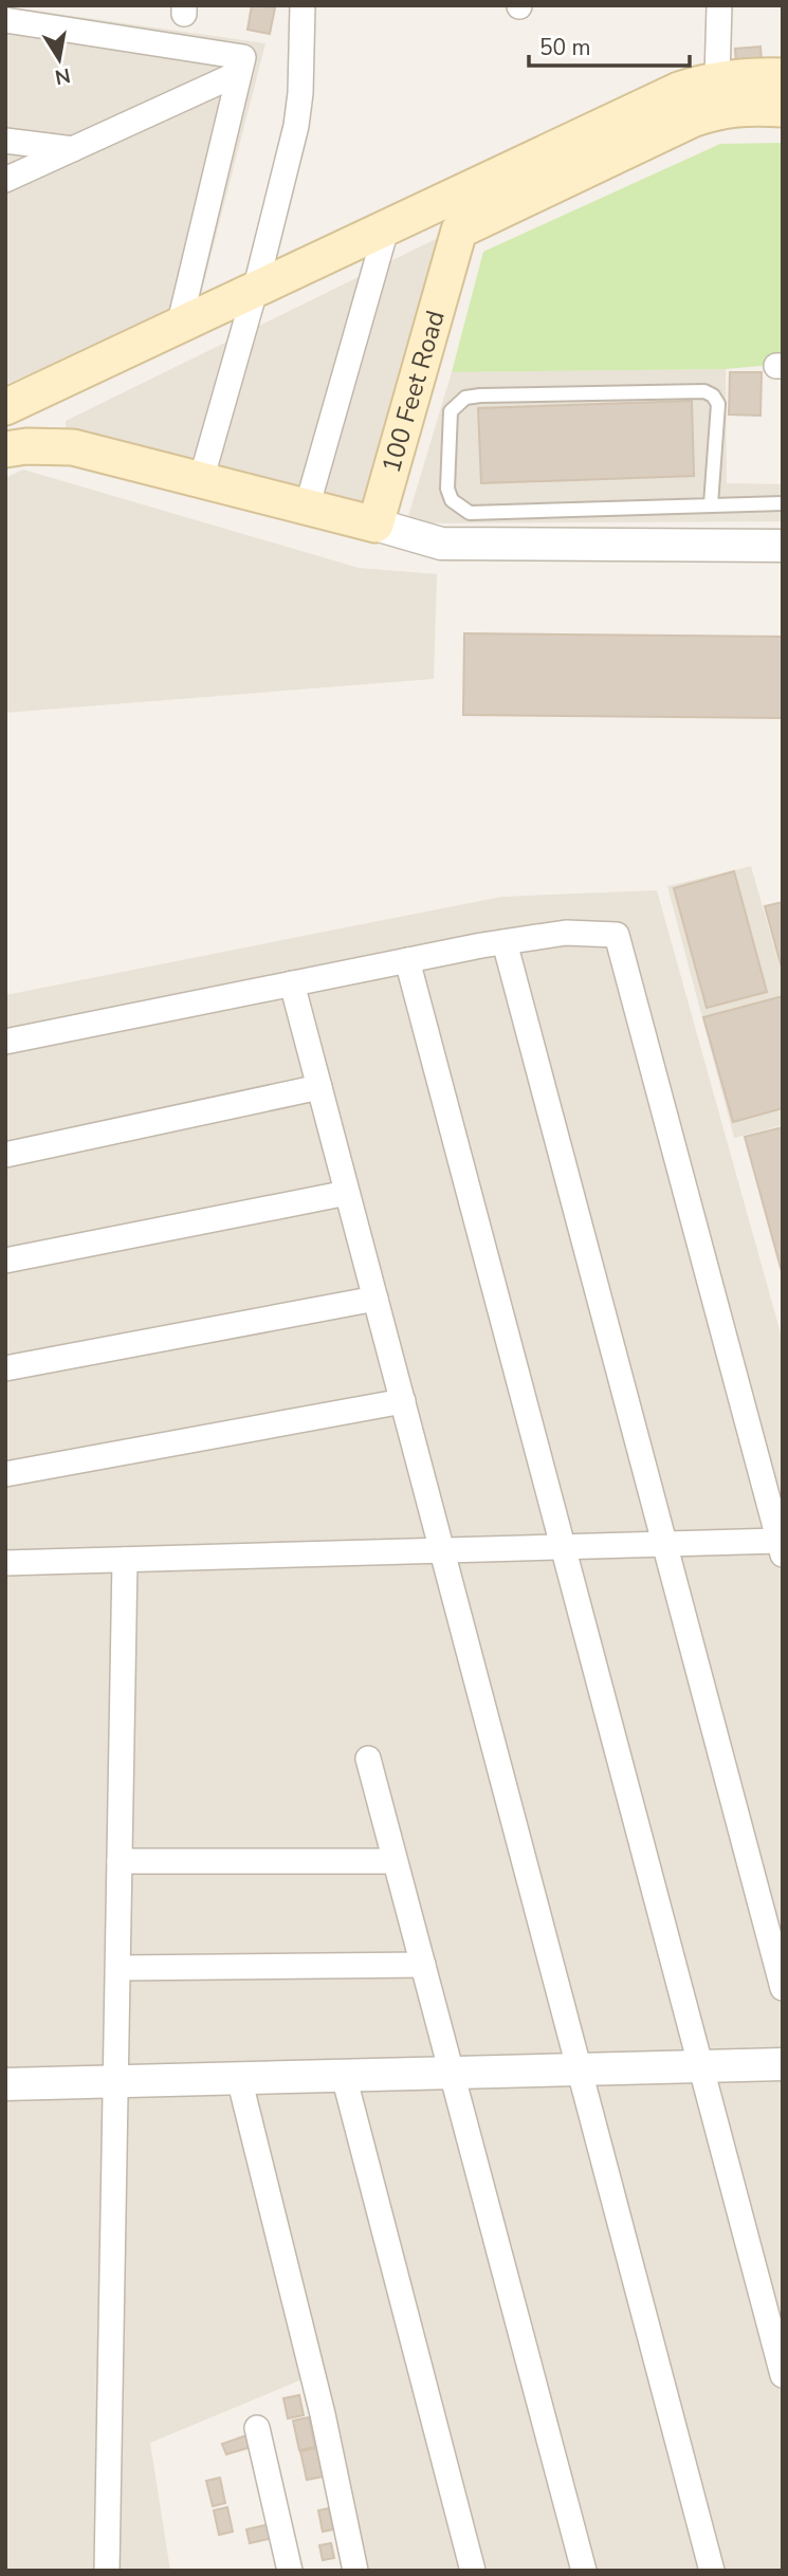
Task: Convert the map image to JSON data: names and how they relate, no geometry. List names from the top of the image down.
{
  "streets": {
    "main road": ["100 Feet Road"]
  },
  "scale_bar": "50 m",
  "north": "bottom"
}
